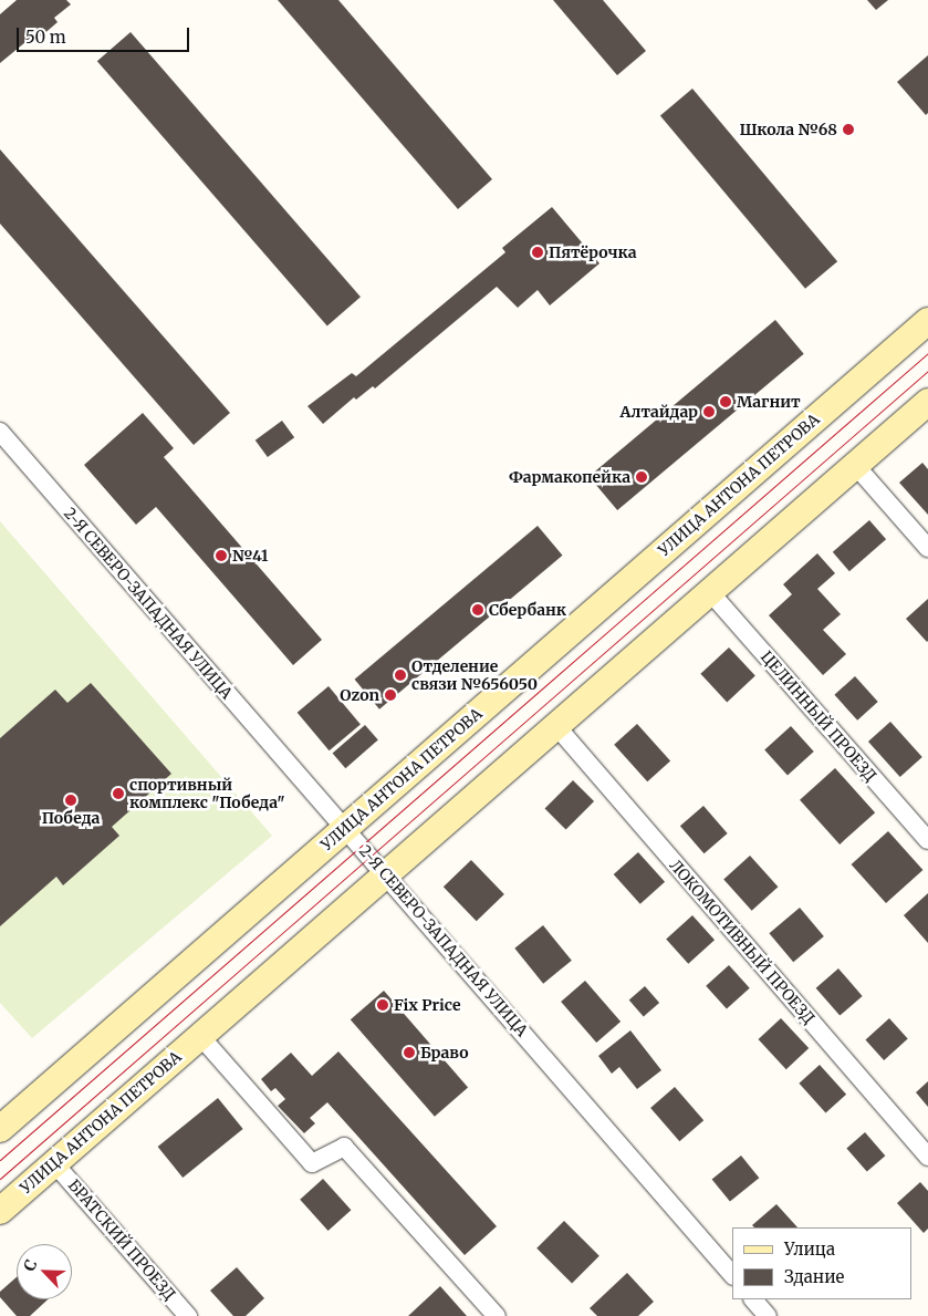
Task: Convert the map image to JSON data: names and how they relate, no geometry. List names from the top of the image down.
{
  "streets": {
    "main road": ["УЛИЦА АНТОНА ПЕТРОВА"],
    "street": [
      "2-Я СЕВЕРО-ЗАПАДНАЯ УЛИЦА",
      "ЦЕЛИННЫЙ ПРОЕЗД",
      "ЛОКОМОТИВНЫЙ ПРОЕЗД",
      "БРАТСКИЙ ПРОЕЗД"
    ]
  },
  "crossings": [
    ["УЛИЦА АНТОНА ПЕТРОВА", "2-Я СЕВЕРО-ЗАПАДНАЯ УЛИЦА"],
    ["УЛИЦА АНТОНА ПЕТРОВА", "ЦЕЛИННЫЙ ПРОЕЗД"],
    ["УЛИЦА АНТОНА ПЕТРОВА", "ЛОКОМОТИВНЫЙ ПРОЕЗД"],
    ["УЛИЦА АНТОНА ПЕТРОВА", "БРАТСКИЙ ПРОЕЗД"]
  ],
  "places": [
    "Школа №68",
    "Пятёрочка",
    "Магнит",
    "Алтайдар",
    "Фармакопейка",
    "№41",
    "Сбербанк",
    "Отделение связи №656050",
    "Ozon",
    "спортивный комплекс \"Победа\"",
    "Победа",
    "Fix Price",
    "Браво"
  ],
  "legend": ["Улица", "Здание"],
  "scale_bar": "50 m",
  "north": "top left"
}
